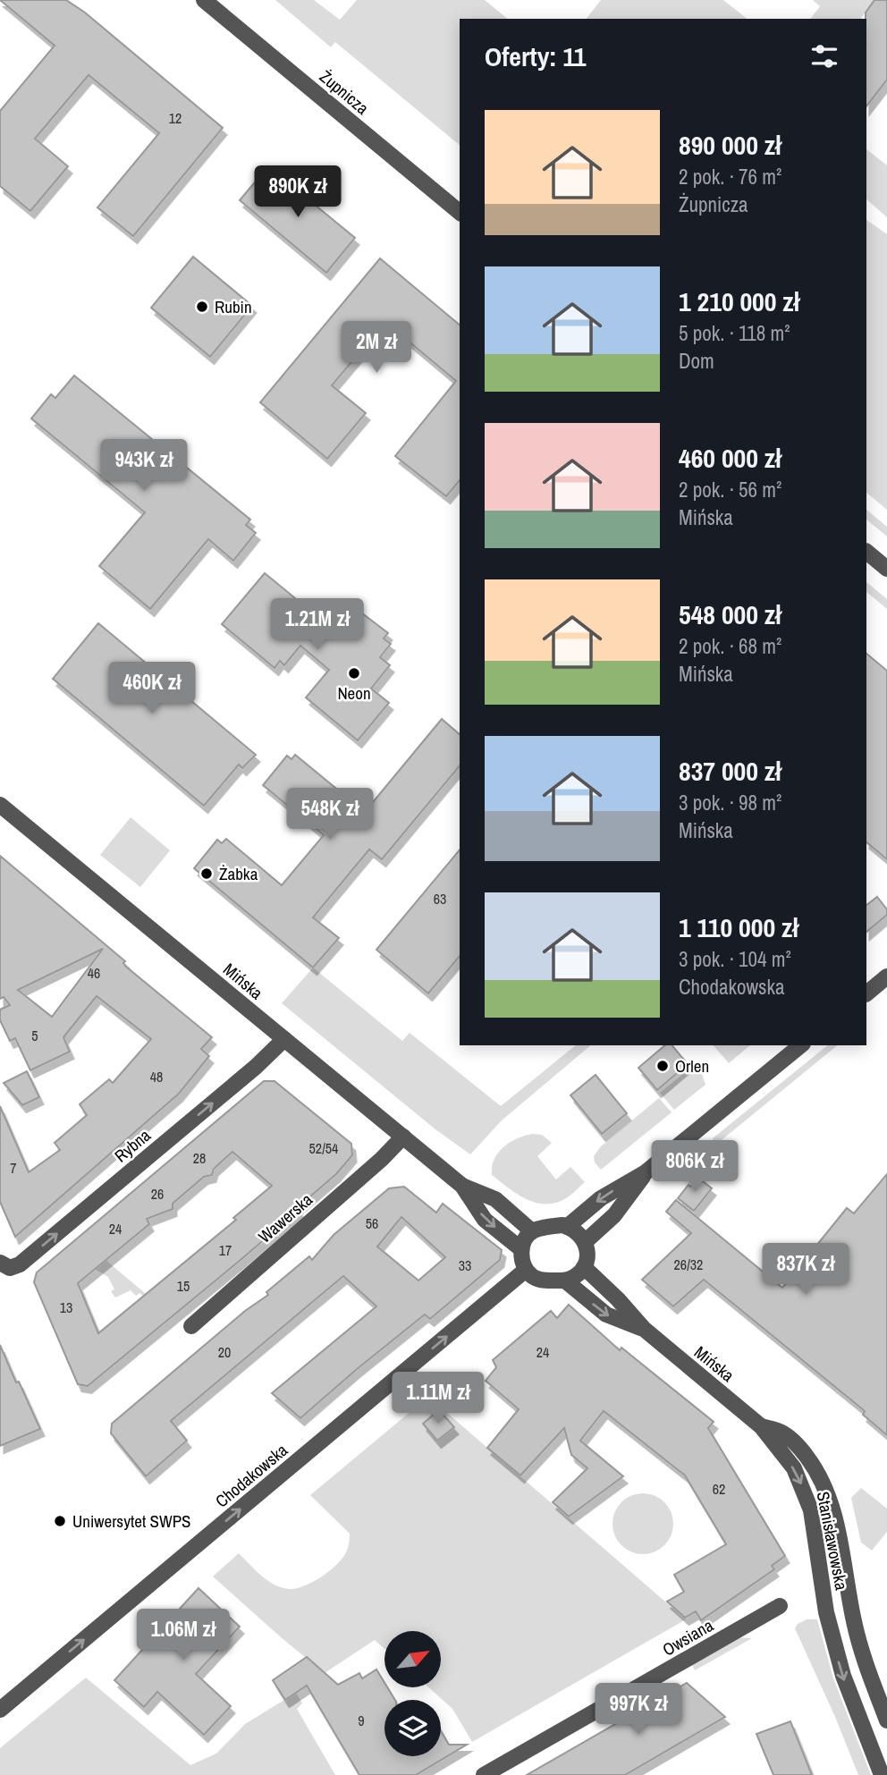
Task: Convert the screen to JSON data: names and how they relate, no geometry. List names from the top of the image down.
{
  "streets": {
    "street": [
      "Żupnicza",
      "Mińska",
      "Rybna",
      "Wawerska",
      "Chodakowska",
      "Stanisławowska",
      "Owsiana"
    ]
  },
  "crossings": [
    ["Mińska", "Rybna"],
    ["Mińska", "Wawerska"],
    ["Mińska", "Chodakowska"],
    ["Mińska", "Stanisławowska"]
  ],
  "one_way": ["Rybna", "Chodakowska"],
  "places": [
    "Rubin",
    "Neon",
    "Żabka",
    "Orlen",
    "Uniwersytet SWPS"
  ],
  "house_numbers": [
    "12",
    "63",
    "46",
    "5",
    "48",
    "52/54",
    "28",
    "7",
    "26",
    "56",
    "24",
    "17",
    "26/32",
    "33",
    "15",
    "13",
    "20",
    "24",
    "62",
    "9"
  ],
  "north": "top right",
  "page": {
    "heading": "Oferty: 11",
    "list": [
      {
        "name": "890 000 zł",
        "note": "2 pok. · 76 m² · Żupnicza"
      },
      {
        "name": "1 210 000 zł",
        "note": "5 pok. · 118 m² · Dom"
      },
      {
        "name": "460 000 zł",
        "note": "2 pok. · 56 m² · Mińska"
      },
      {
        "name": "548 000 zł",
        "note": "2 pok. · 68 m² · Mińska"
      },
      {
        "name": "837 000 zł",
        "note": "3 pok. · 98 m² · Mińska"
      },
      {
        "name": "1 110 000 zł",
        "note": "3 pok. · 104 m² · Chodakowska"
      }
    ],
    "price": [
      "890K zł",
      "2M zł",
      "943K zł",
      "1.21M zł",
      "460K zł",
      "548K zł",
      "806K zł",
      "837K zł",
      "1.11M zł",
      "1.06M zł",
      "997K zł"
    ]
  }
}
